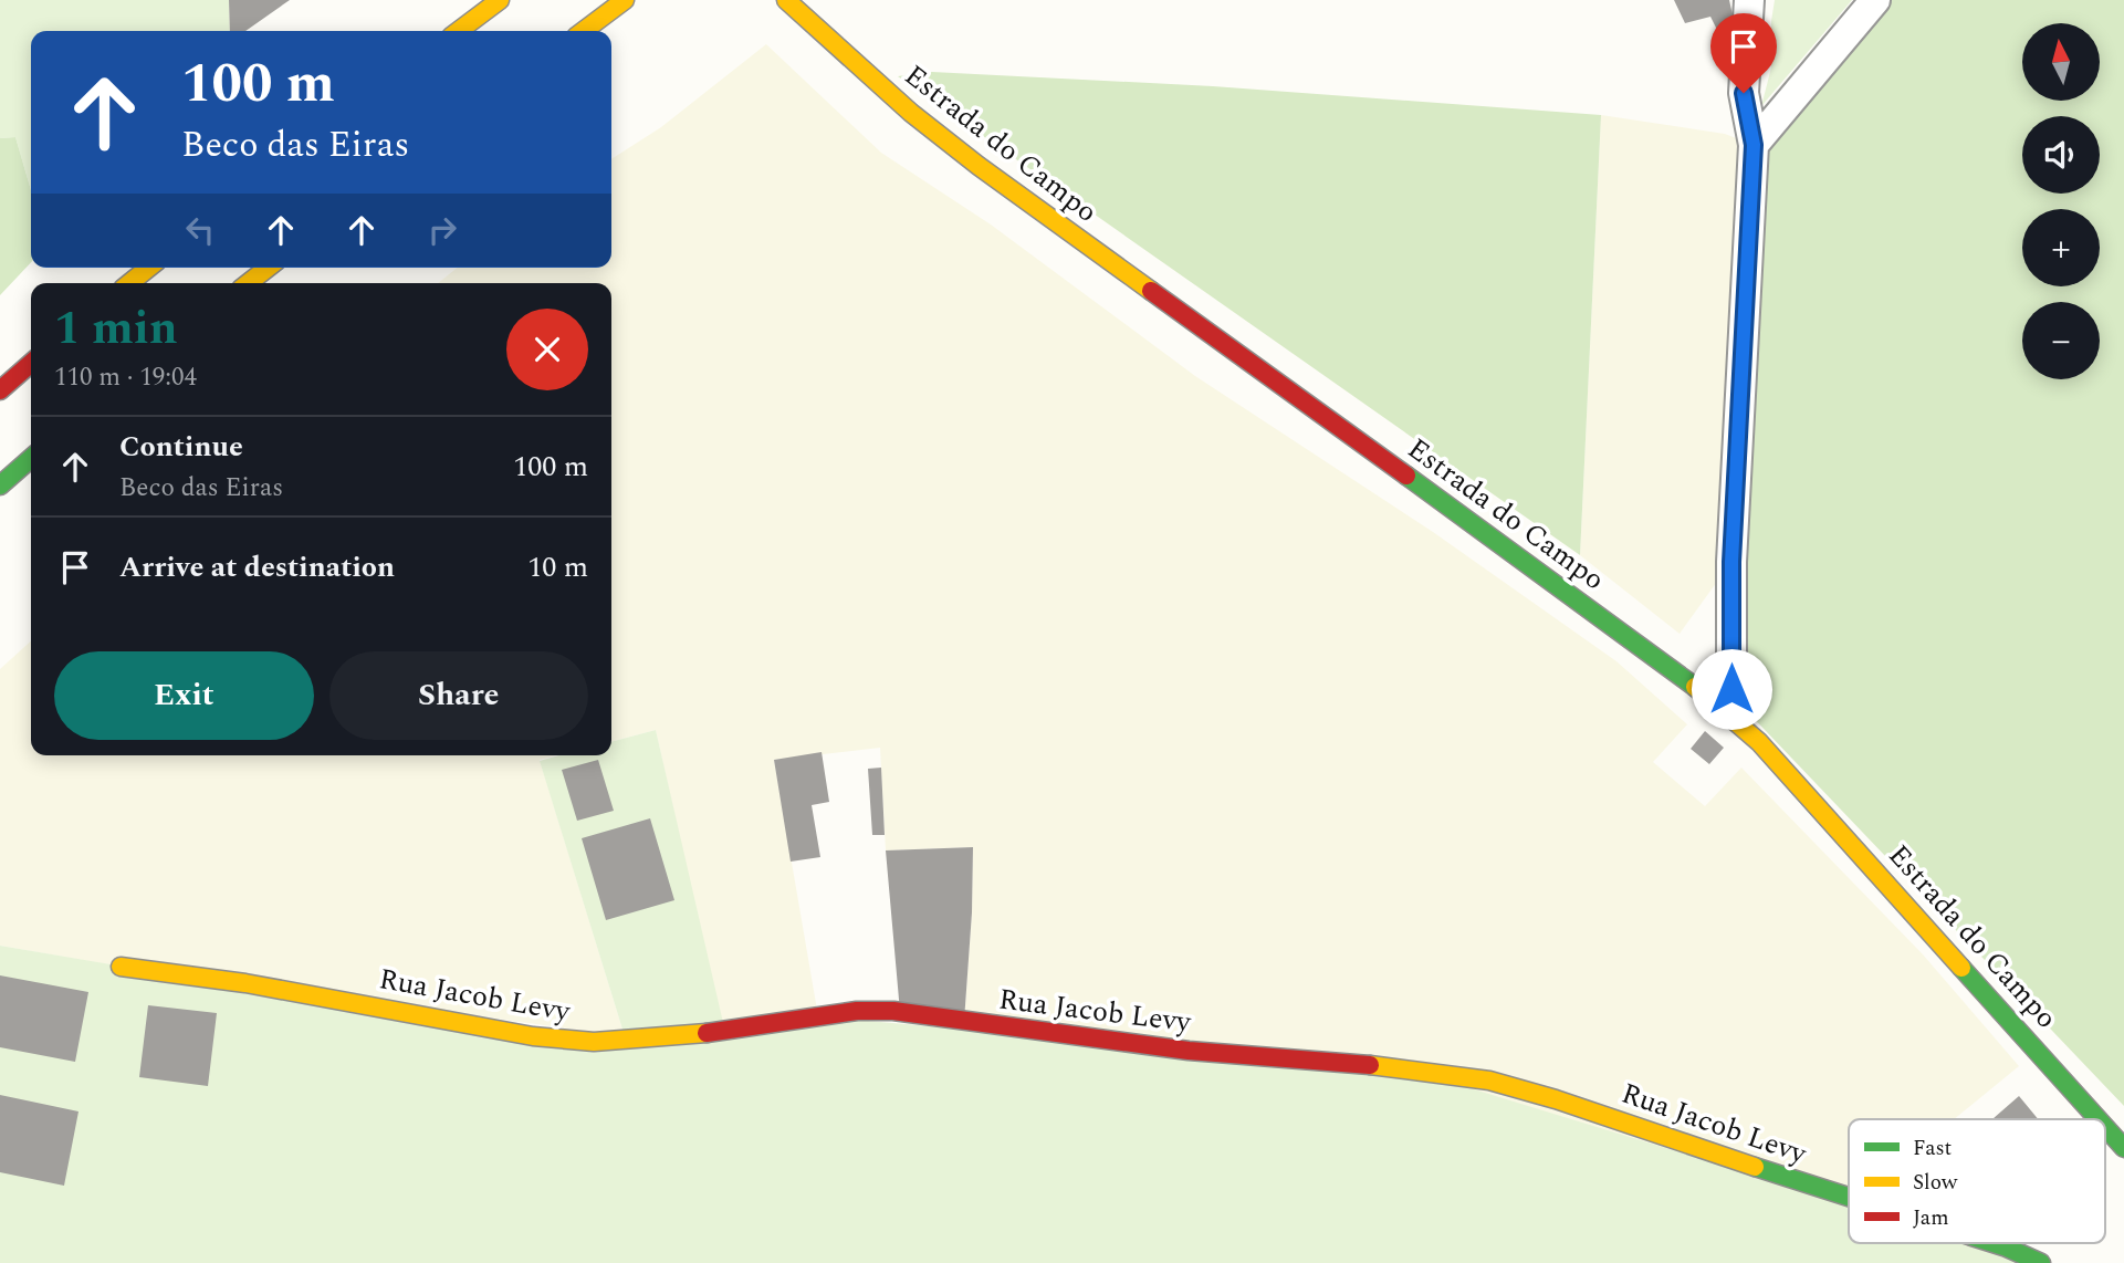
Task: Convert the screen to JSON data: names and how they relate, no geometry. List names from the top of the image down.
{
  "streets": {
    "main road": ["Estrada do Campo", "Rua Jacob Levy"]
  },
  "legend": ["Fast", "Slow", "Jam"],
  "north": "top",
  "page": {
    "map_buttons": ["+", "−"],
    "turn": ["100 m", "Beco das Eiras"],
    "heading": ["1 min", "110 m · 19:04"],
    "list": [
      {
        "name": "Continue",
        "note": "Beco das Eiras",
        "value": "100 m"
      },
      {
        "name": "Arrive at destination",
        "value": "10 m"
      }
    ],
    "buttons": ["Exit", "Share"]
  }
}
